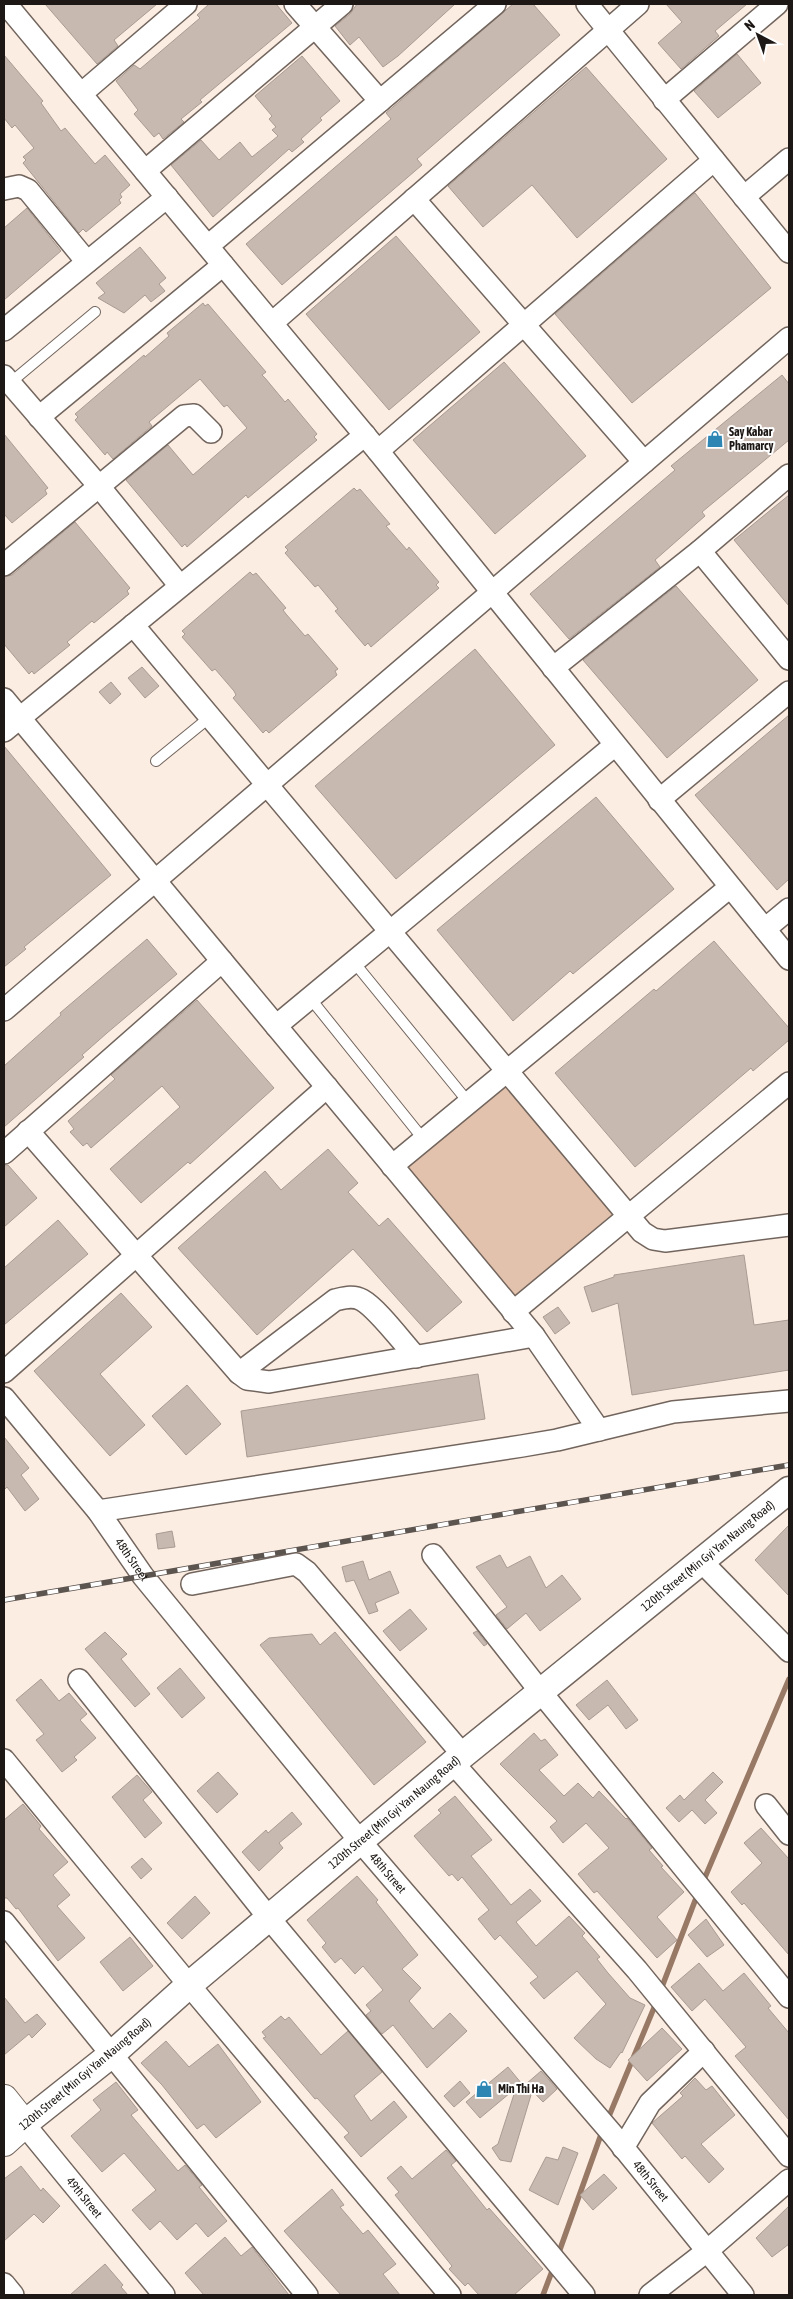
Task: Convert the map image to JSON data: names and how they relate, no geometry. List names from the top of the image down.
{
  "streets": {
    "main road": ["120th Street (Min Gyi Yan Naung Road)", "49th Street"],
    "street": ["48th Street"]
  },
  "crossings": [
    ["120th Street (Min Gyi Yan Naung Road)", "48th Street"],
    ["120th Street (Min Gyi Yan Naung Road)", "49th Street"]
  ],
  "places": {
    "shop": ["Say Kabar Phamarcy", "Min Thi Ha"]
  },
  "north": "top left"
}
